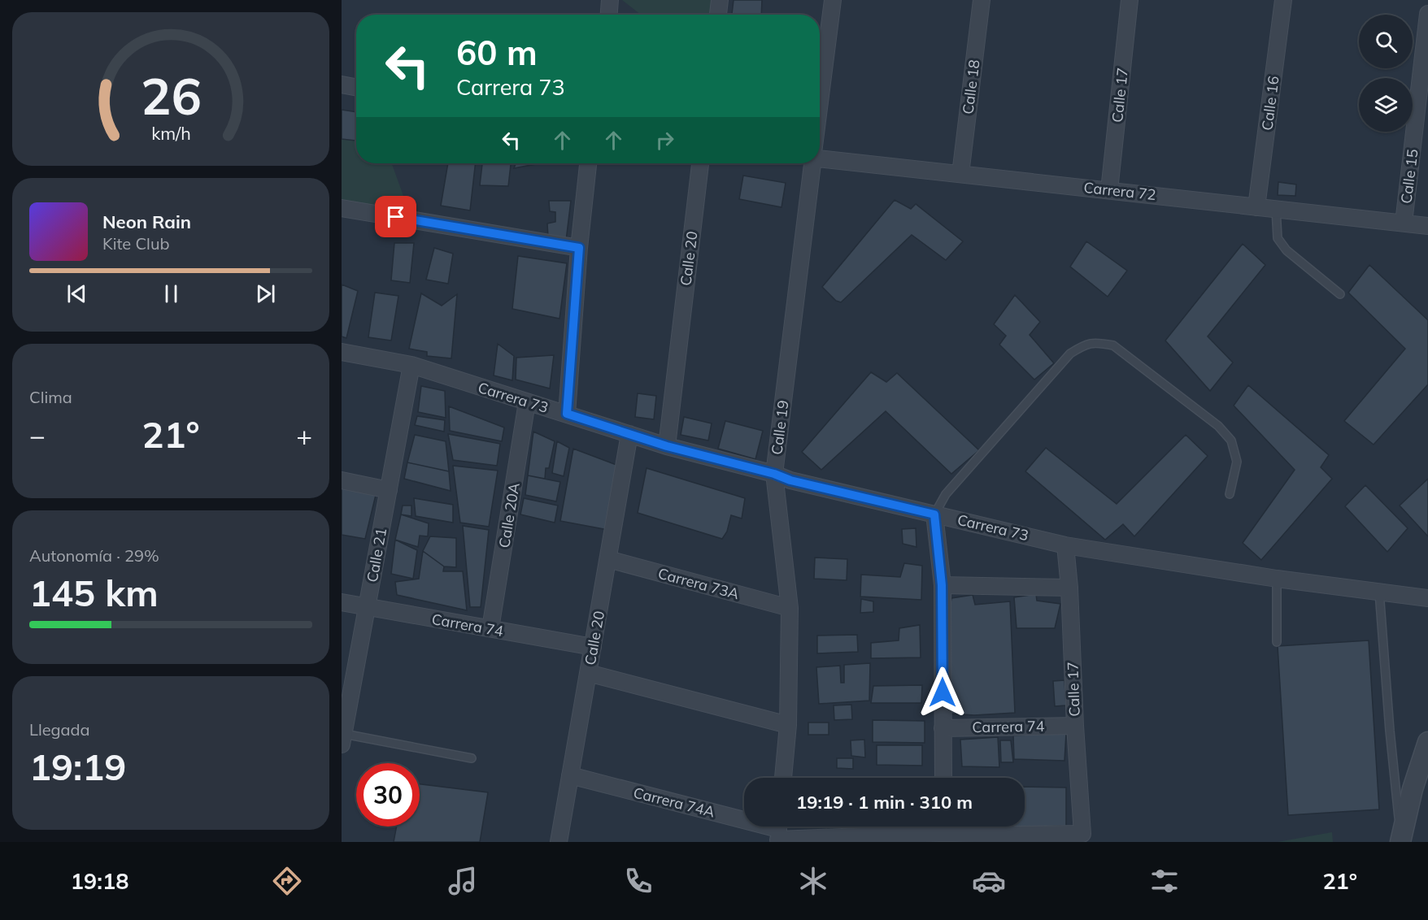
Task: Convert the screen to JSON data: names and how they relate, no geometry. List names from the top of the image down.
{
  "streets": {
    "street": [
      "Calle 18",
      "Calle 17",
      "Calle 16",
      "Calle 15",
      "Carrera 72",
      "Calle 20",
      "Carrera 73",
      "Calle 19",
      "Calle 20A",
      "Calle 21",
      "Carrera 73A",
      "Carrera 74",
      "Carrera 74A"
    ]
  },
  "crossings": [
    ["Calle 18", "Carrera 72"],
    ["Calle 17", "Carrera 72"],
    ["Calle 17", "Carrera 73"],
    ["Calle 17", "Carrera 74"],
    ["Calle 17", "Carrera 74A"],
    ["Calle 16", "Carrera 72"],
    ["Calle 15", "Carrera 72"],
    ["Calle 20", "Carrera 73"],
    ["Calle 20", "Carrera 73A"],
    ["Calle 20", "Carrera 74"],
    ["Calle 20", "Carrera 74A"],
    ["Carrera 73", "Calle 19"],
    ["Carrera 73", "Calle 20A"],
    ["Carrera 73", "Calle 21"],
    ["Calle 19", "Carrera 73A"],
    ["Calle 20A", "Carrera 74"],
    ["Calle 21", "Carrera 74"]
  ],
  "page": {
    "turn": ["60 m", "Carrera 73"],
    "song": ["Neon Rain", "Kite Club"],
    "tile": [
      "Clima",
      ["Autonomía · 29%", "145 km"],
      ["Llegada", "19:19"]
    ],
    "heat": ["−", "21°", "+"],
    "limit": "30",
    "trip": "19:19 · 1 min · 310 m",
    "tabs": ["19:18", "21°"],
    "gauge": ["26", "km/h"]
  }
}
